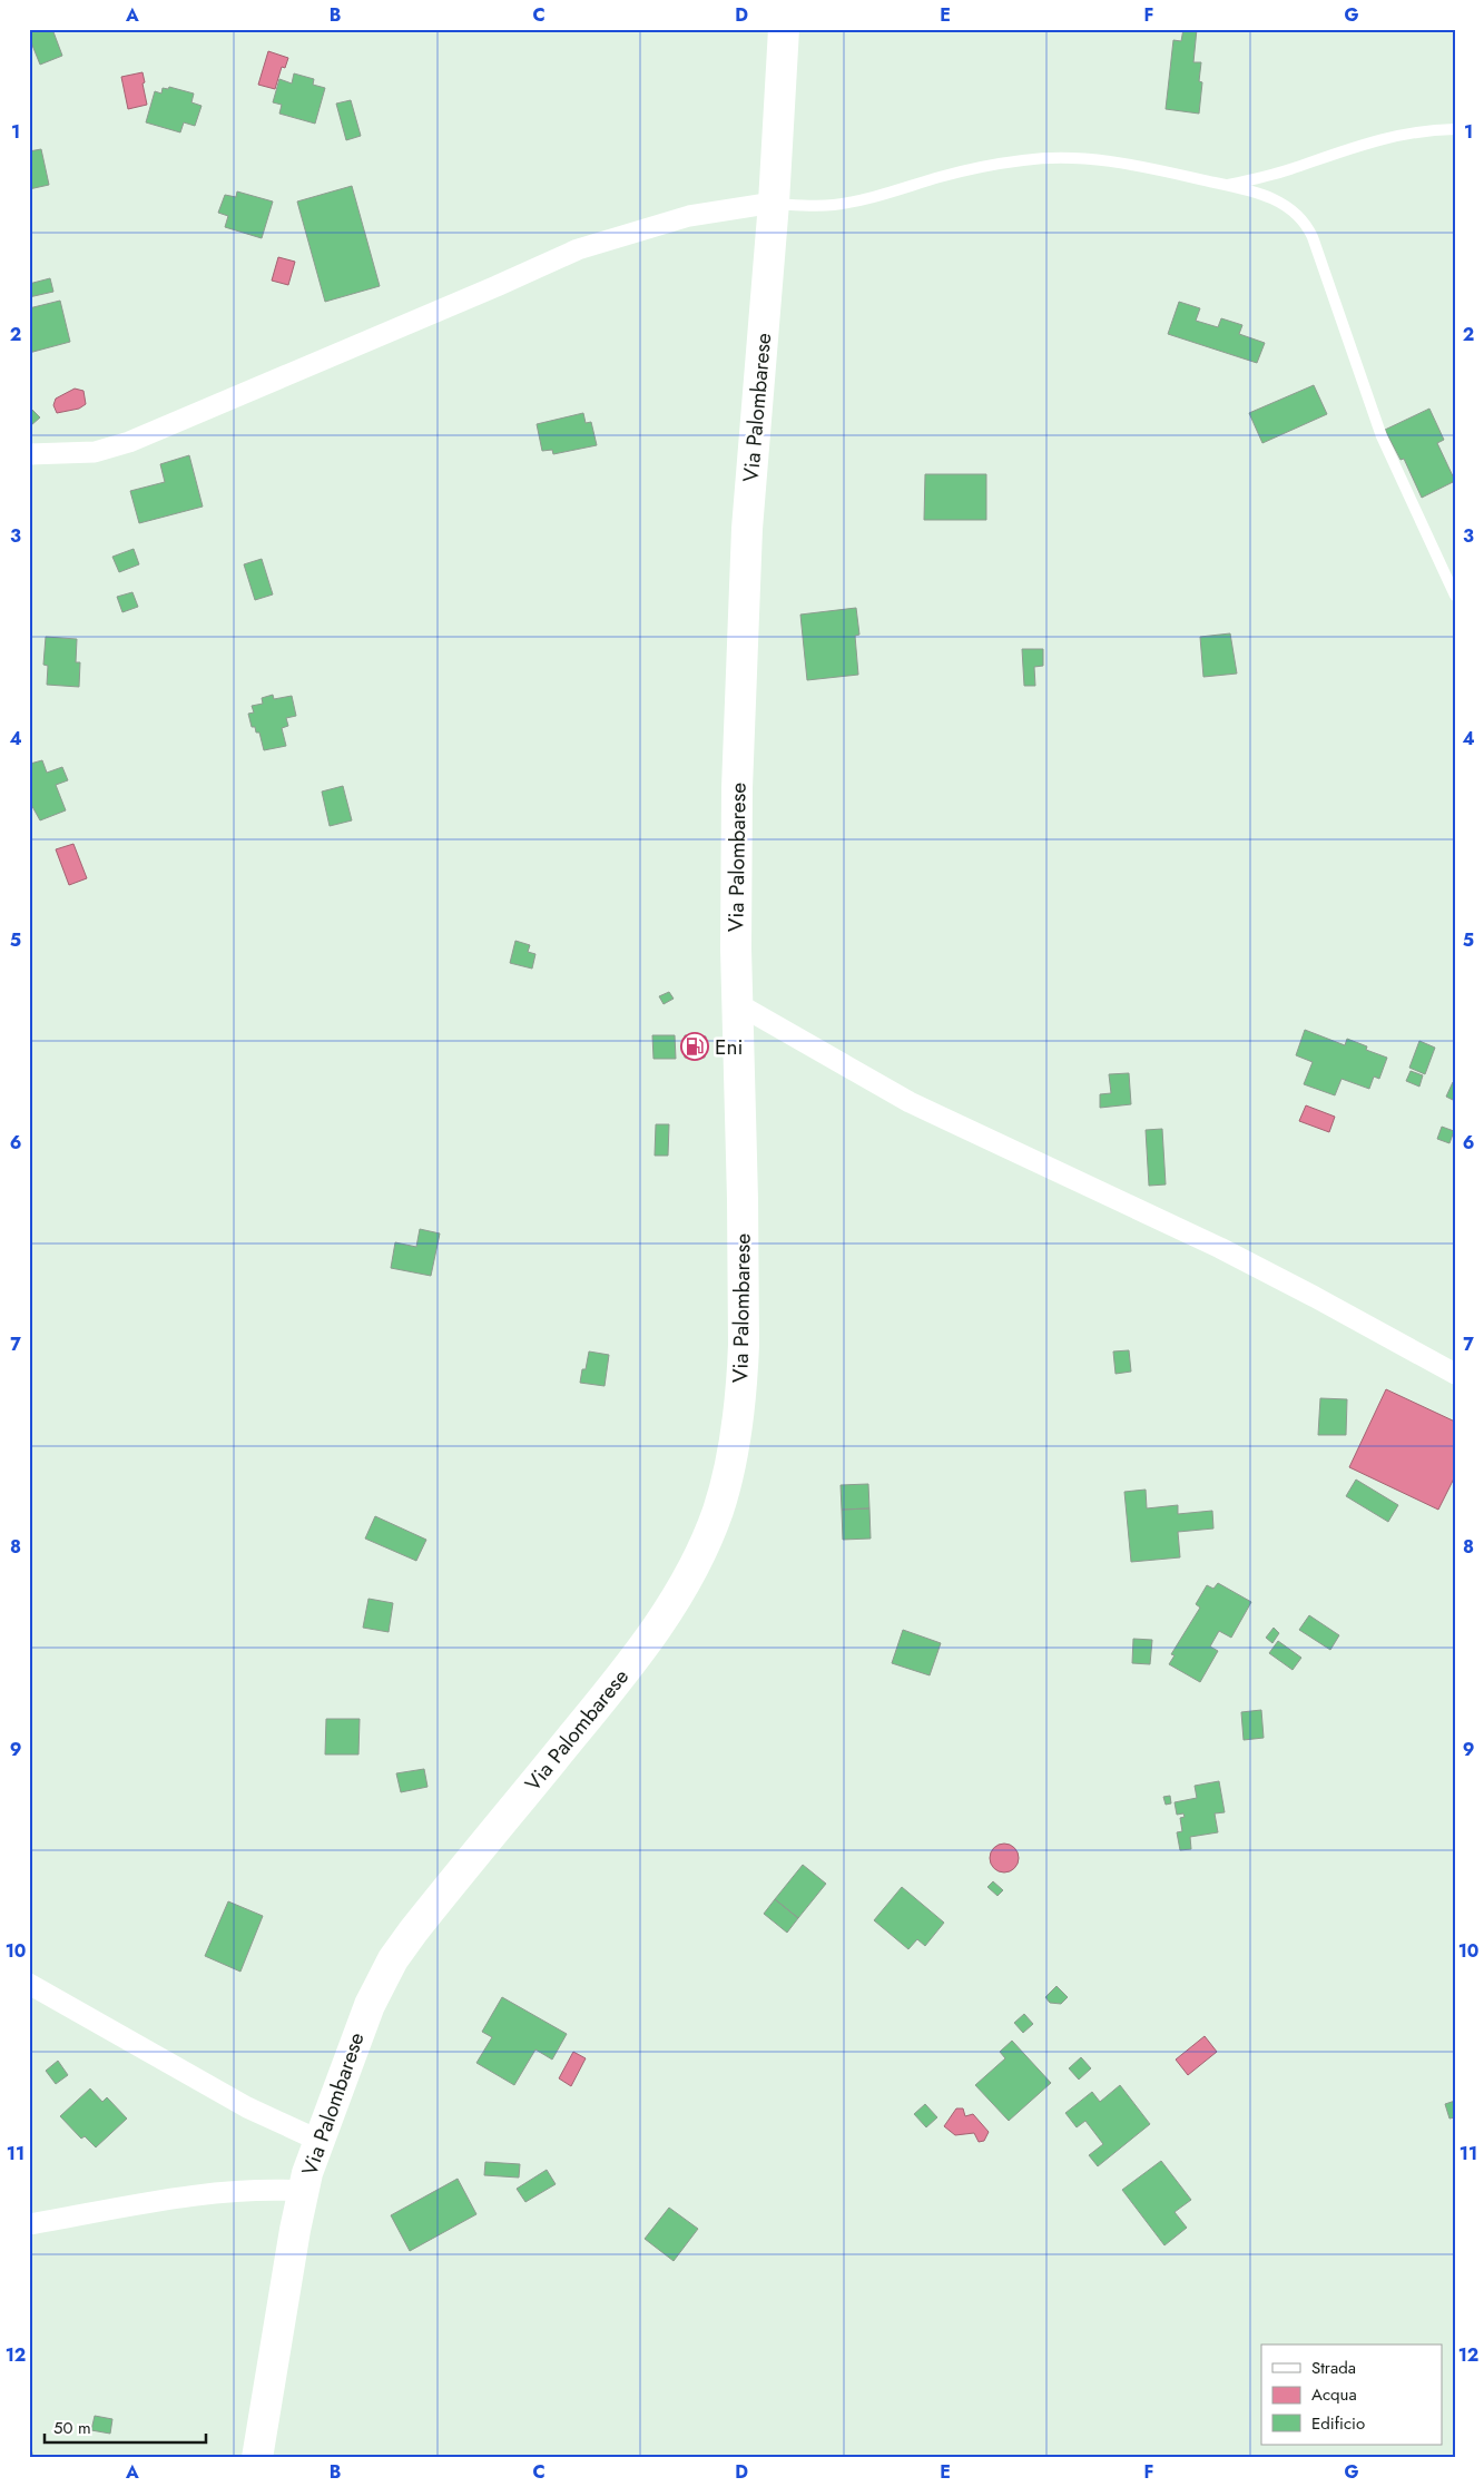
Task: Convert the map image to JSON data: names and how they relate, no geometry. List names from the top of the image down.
{
  "streets": {
    "main road": ["Via Palombarese"]
  },
  "places": {
    "fuel station": ["Eni"]
  },
  "legend": ["Strada", "Acqua", "Edificio"],
  "scale_bar": "50 m",
  "grid": {
    "columns": [
      "A",
      "B",
      "C",
      "D",
      "E",
      "F",
      "G"
    ],
    "rows": [
      "1",
      "2",
      "3",
      "4",
      "5",
      "6",
      "7",
      "8",
      "9",
      "10",
      "11",
      "12"
    ]
  }
}
